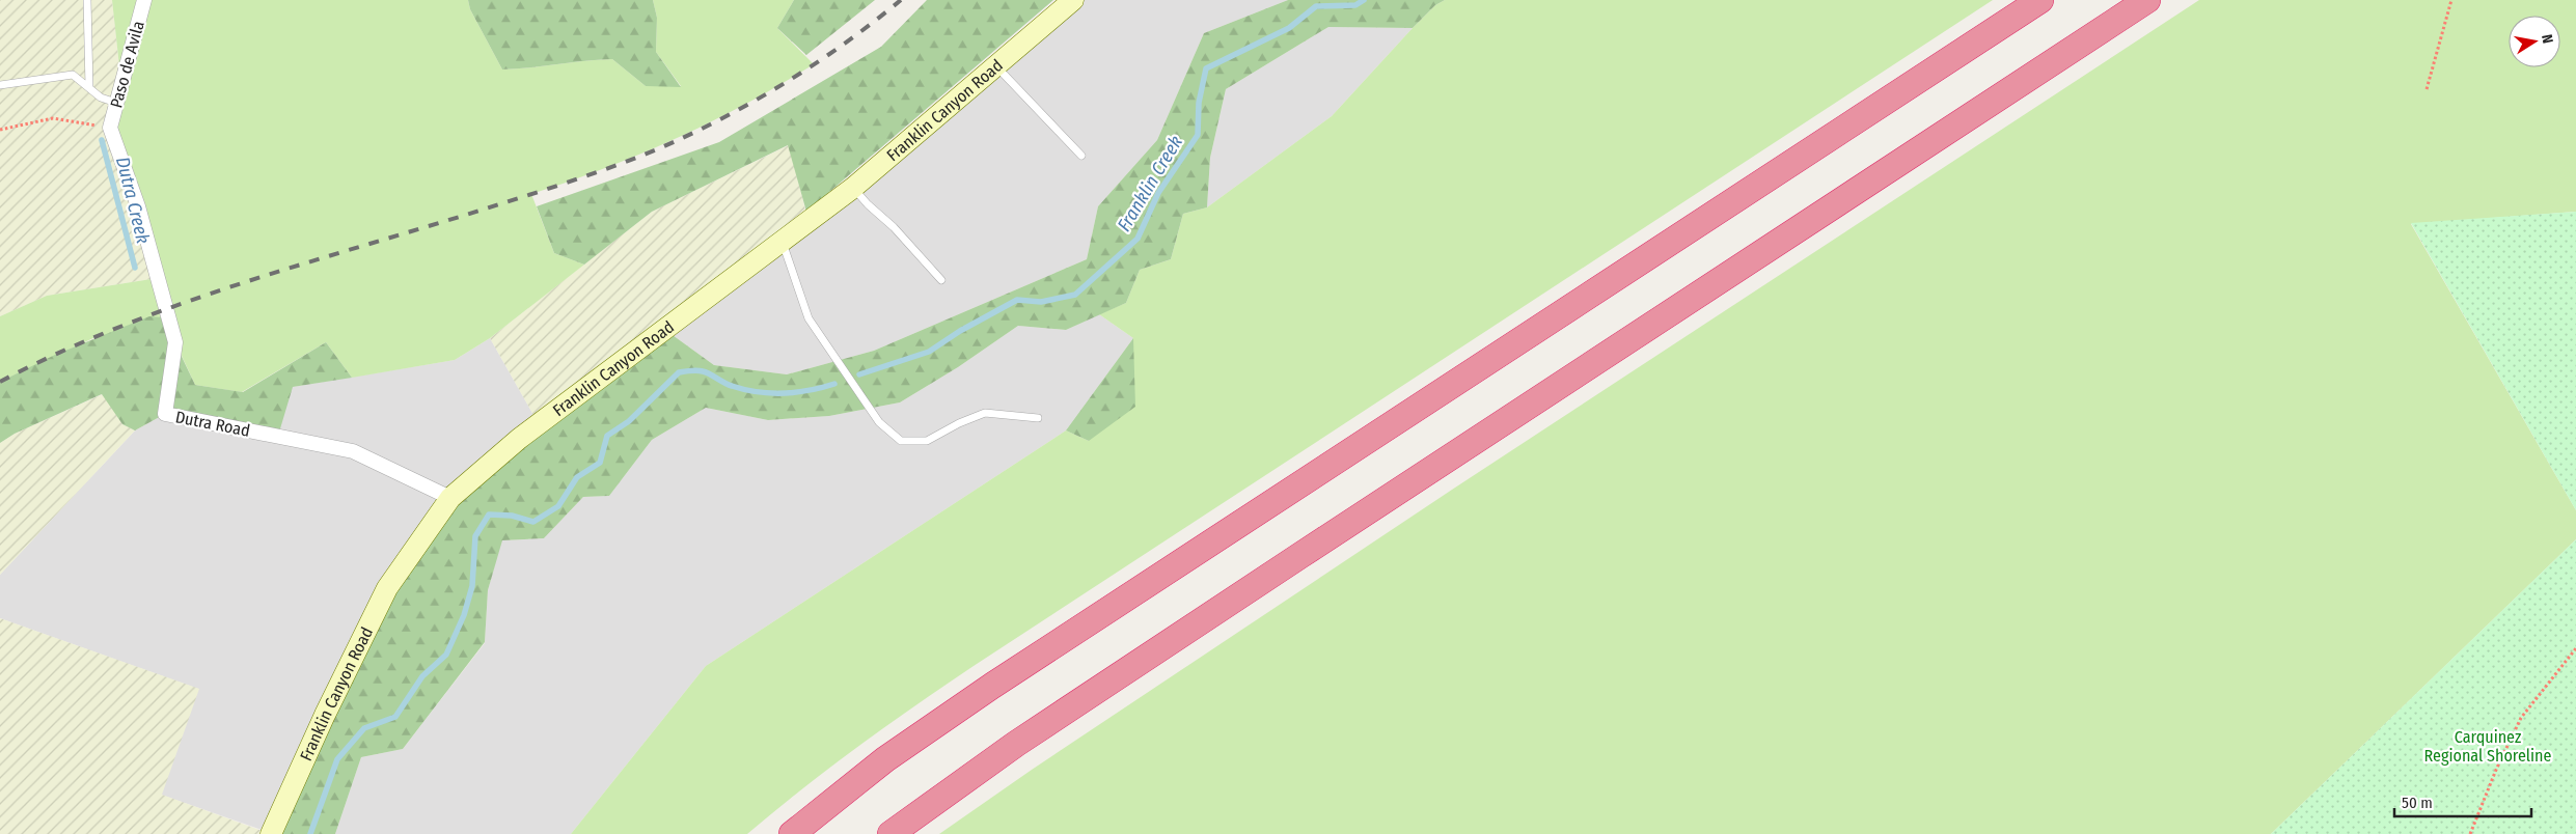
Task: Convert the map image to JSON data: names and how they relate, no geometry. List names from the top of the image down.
{
  "streets": {
    "street": ["Paso de Avila", "Franklin Canyon Road", "Dutra Road"]
  },
  "crossings": [
    ["Paso de Avila", "Dutra Road"],
    ["Franklin Canyon Road", "Dutra Road"]
  ],
  "water": ["Franklin Creek", "Dutra Creek"],
  "parks": ["Carquinez Regional Shoreline"],
  "scale_bar": "50 m",
  "north": "right"
}
